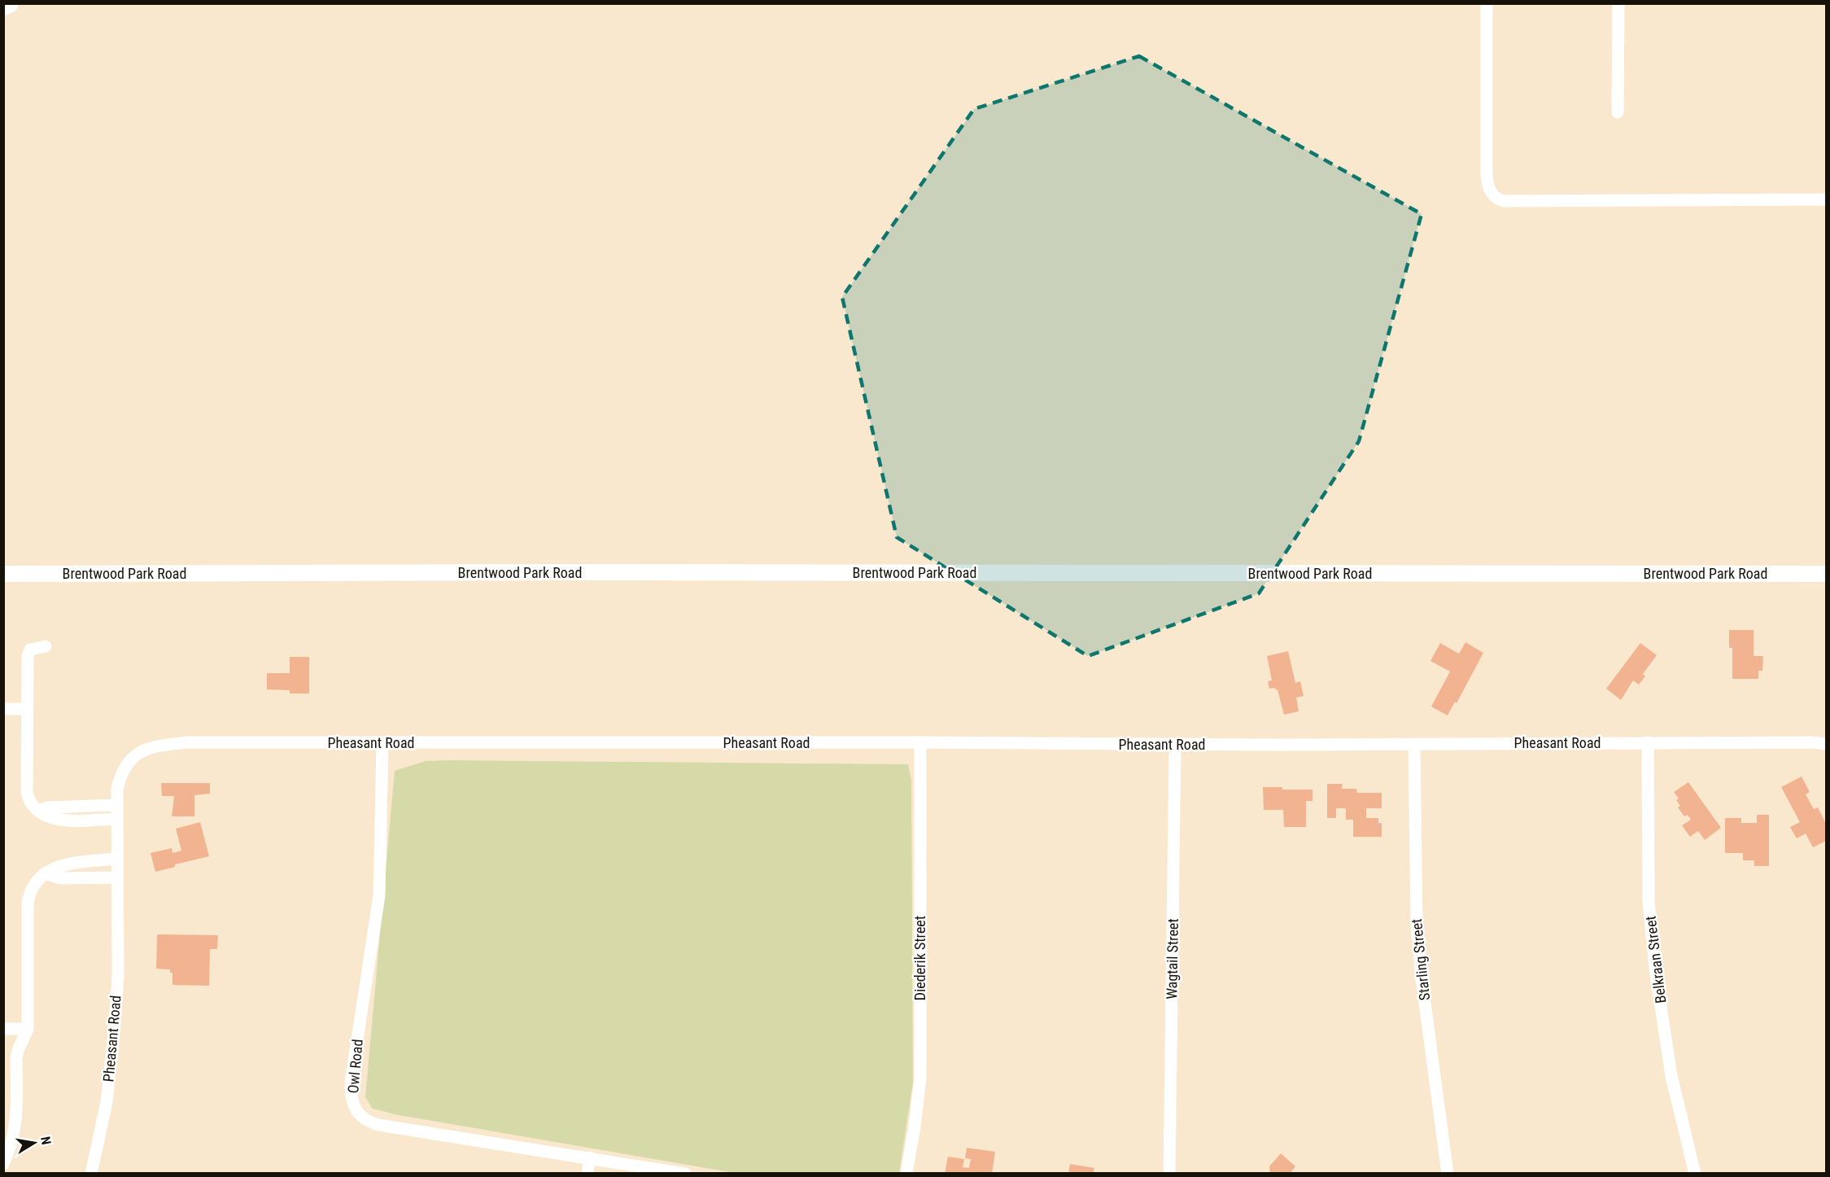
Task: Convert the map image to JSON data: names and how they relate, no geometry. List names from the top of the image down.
{
  "streets": {
    "street": [
      "Brentwood Park Road",
      "Pheasant Road",
      "Diederik Street",
      "Wagtail Street",
      "Starling Street",
      "Belkraan Street",
      "Owl Road"
    ]
  },
  "crossings": [
    ["Pheasant Road", "Diederik Street"],
    ["Pheasant Road", "Wagtail Street"],
    ["Pheasant Road", "Starling Street"],
    ["Pheasant Road", "Belkraan Street"],
    ["Pheasant Road", "Owl Road"]
  ],
  "north": "right"
}
